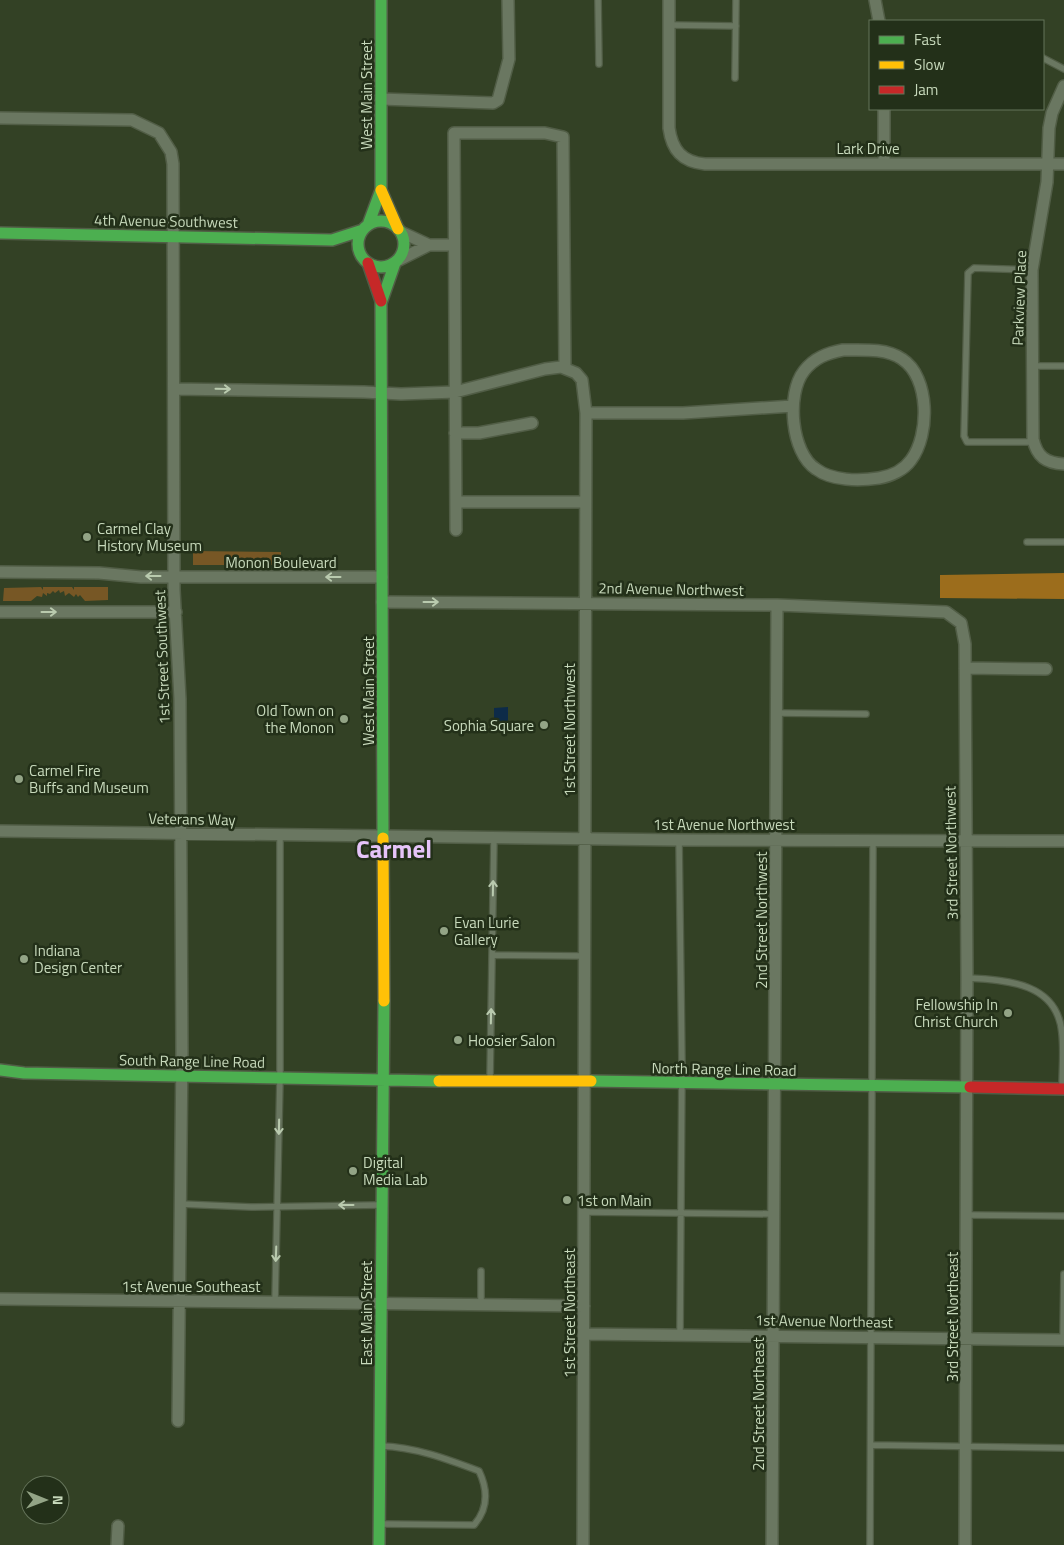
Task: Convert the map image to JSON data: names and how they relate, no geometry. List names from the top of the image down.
{
  "streets": {
    "main road": [
      "West Main Street",
      "4th Avenue Southwest",
      "South Range Line Road",
      "North Range Line Road",
      "East Main Street"
    ],
    "street": [
      "Lark Drive",
      "Parkview Place",
      "Monon Boulevard",
      "2nd Avenue Northwest",
      "1st Street Southwest",
      "1st Street Northwest",
      "Veterans Way",
      "1st Avenue Northwest",
      "3rd Street Northwest",
      "2nd Street Northwest",
      "1st Avenue Southeast",
      "1st Street Northeast",
      "3rd Street Northeast",
      "1st Avenue Northeast",
      "2nd Street Northeast"
    ]
  },
  "crossings": [
    ["West Main Street", "4th Avenue Southwest"],
    ["West Main Street", "Monon Boulevard"],
    ["West Main Street", "2nd Avenue Northwest"],
    ["West Main Street", "Veterans Way"],
    ["West Main Street", "1st Avenue Northwest"],
    ["West Main Street", "South Range Line Road"],
    ["West Main Street", "North Range Line Road"],
    ["West Main Street", "East Main Street"],
    ["Lark Drive", "Parkview Place"],
    ["4th Avenue Southwest", "1st Street Southwest"],
    ["Monon Boulevard", "1st Street Southwest"],
    ["2nd Avenue Northwest", "1st Street Northwest"],
    ["2nd Avenue Northwest", "3rd Street Northwest"],
    ["2nd Avenue Northwest", "2nd Street Northwest"],
    ["1st Street Southwest", "Veterans Way"],
    ["1st Street Southwest", "South Range Line Road"],
    ["1st Street Southwest", "1st Avenue Southeast"],
    ["1st Street Northwest", "1st Avenue Northwest"],
    ["1st Street Northwest", "North Range Line Road"],
    ["1st Street Northwest", "1st Street Northeast"],
    ["Veterans Way", "1st Avenue Northwest"],
    ["1st Avenue Northwest", "3rd Street Northwest"],
    ["1st Avenue Northwest", "2nd Street Northwest"],
    ["3rd Street Northwest", "North Range Line Road"],
    ["3rd Street Northwest", "3rd Street Northeast"],
    ["2nd Street Northwest", "North Range Line Road"],
    ["2nd Street Northwest", "2nd Street Northeast"],
    ["South Range Line Road", "North Range Line Road"],
    ["South Range Line Road", "East Main Street"],
    ["North Range Line Road", "East Main Street"],
    ["North Range Line Road", "1st Street Northeast"],
    ["North Range Line Road", "3rd Street Northeast"],
    ["North Range Line Road", "2nd Street Northeast"],
    ["1st Avenue Southeast", "East Main Street"],
    ["1st Street Northeast", "1st Avenue Northeast"],
    ["3rd Street Northeast", "1st Avenue Northeast"],
    ["1st Avenue Northeast", "2nd Street Northeast"]
  ],
  "districts": ["Carmel"],
  "places": [
    "Carmel Clay History Museum",
    "Old Town on the Monon",
    "Sophia Square",
    "Carmel Fire Buffs and Museum",
    "Evan Lurie Gallery",
    "Indiana Design Center",
    "Fellowship In Christ Church",
    "Hoosier Salon",
    "Digital Media Lab",
    "1st on Main"
  ],
  "legend": ["Fast", "Slow", "Jam"],
  "north": "right"
}
